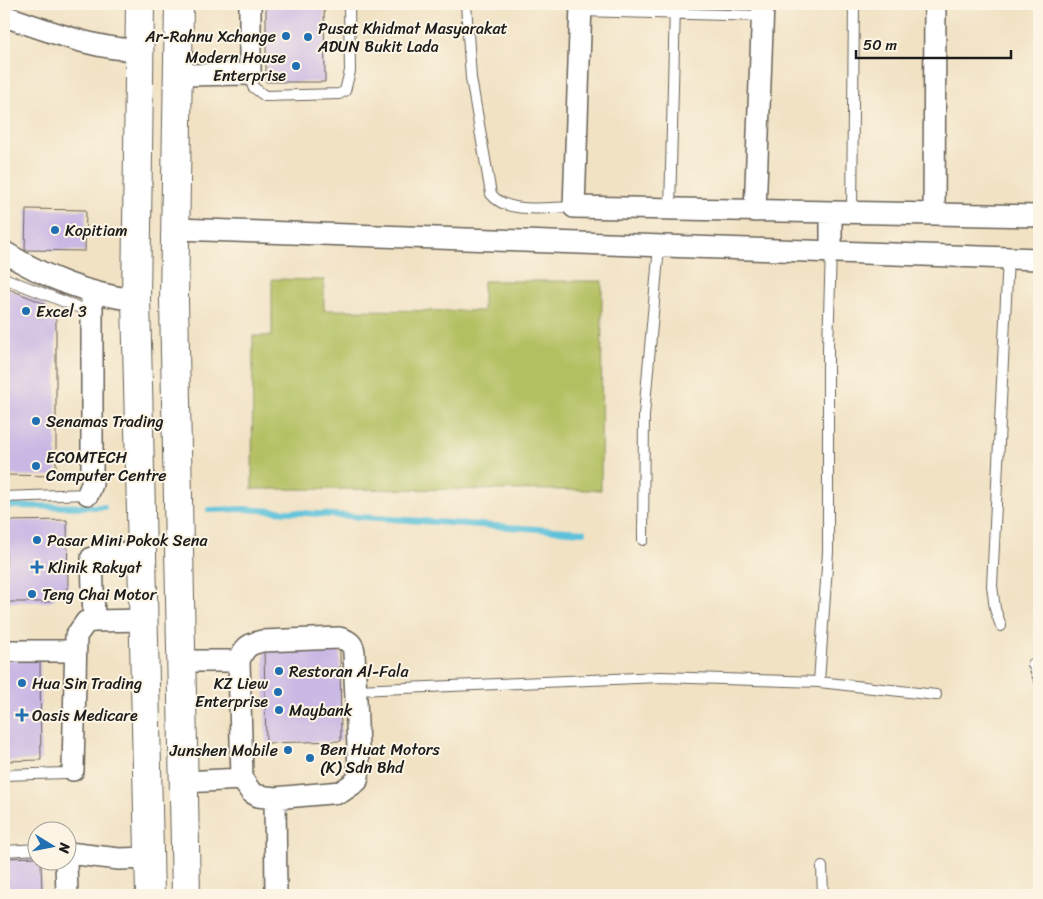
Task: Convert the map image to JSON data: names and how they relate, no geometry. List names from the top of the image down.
{
  "places": {
    "other": [
      "Ar-Rahnu Xchange",
      "Pusat Khidmat Masyarakat ADUN Bukit Lada",
      "Modern House Enterprise",
      "Kopitiam",
      "Excel 3",
      "Senamas Trading",
      "ECOMTECH Computer Centre",
      "Pasar Mini Pokok Sena",
      "Teng Chai Motor",
      "Restoran Al-Fala",
      "Hua Sin Trading",
      "KZ Liew Enterprise",
      "Maybank",
      "Junshen Mobile",
      "Ben Huat Motors (K) Sdn Bhd"
    ],
    "health": ["Klinik Rakyat", "Oasis Medicare"]
  },
  "scale_bar": "50 m",
  "north": "right"
}
